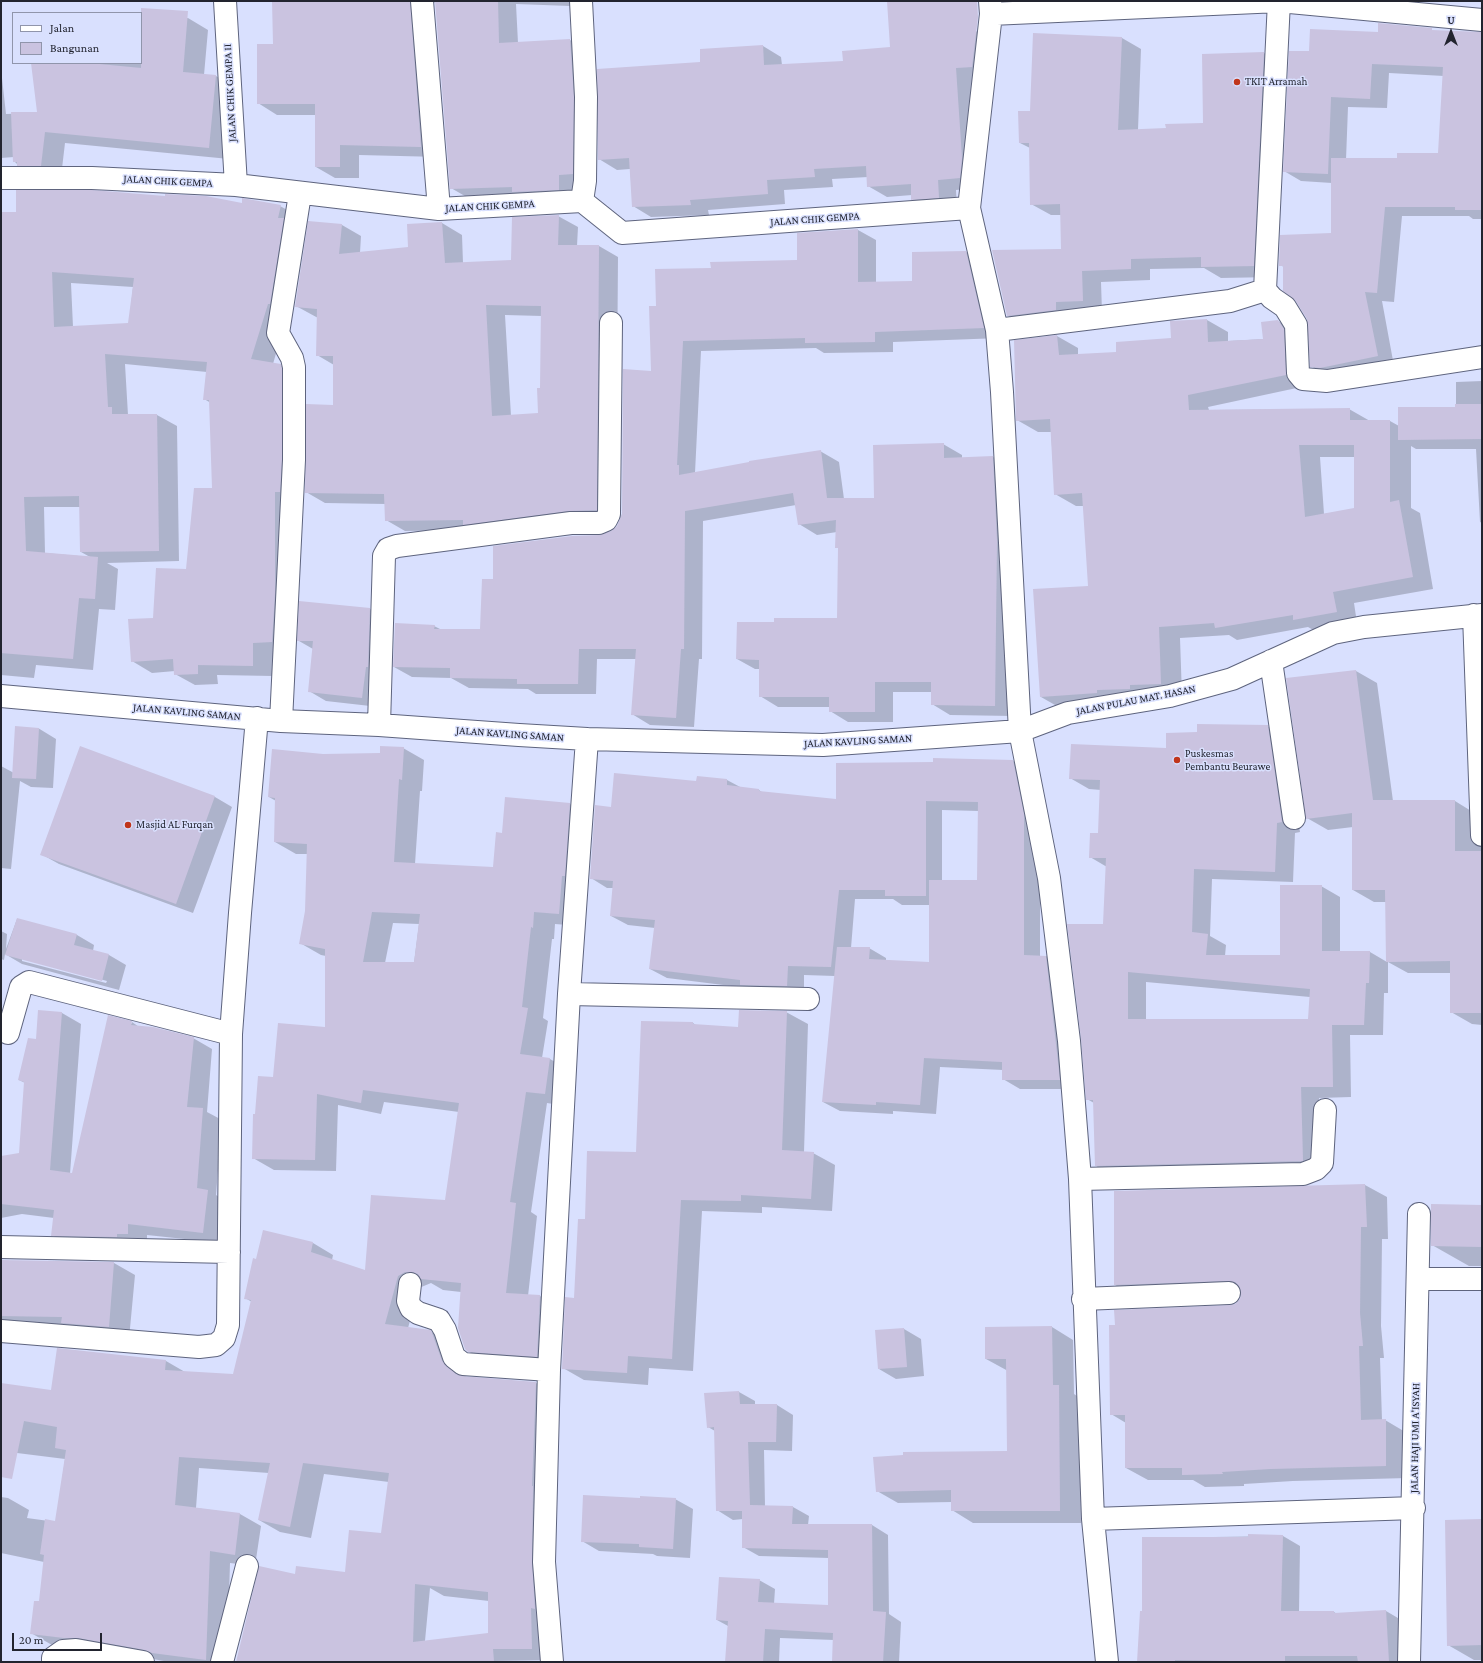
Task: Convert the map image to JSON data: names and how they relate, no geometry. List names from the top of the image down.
{
  "streets": {
    "street": [
      "JALAN CHIK GEMPA II",
      "JALAN CHIK GEMPA",
      "JALAN PULAU MAT. HASAN",
      "JALAN KAVLING SAMAN",
      "JALAN HAJI UMI A'ISYAH"
    ]
  },
  "crossings": [
    ["JALAN CHIK GEMPA II", "JALAN CHIK GEMPA"],
    ["JALAN PULAU MAT. HASAN", "JALAN KAVLING SAMAN"]
  ],
  "places": ["TKIT Arramah", "Puskesmas Pembantu Beurawe", "Masjid AL Furqan"],
  "legend": ["Jalan", "Bangunan"],
  "scale_bar": "20 m",
  "north": "top"
}
